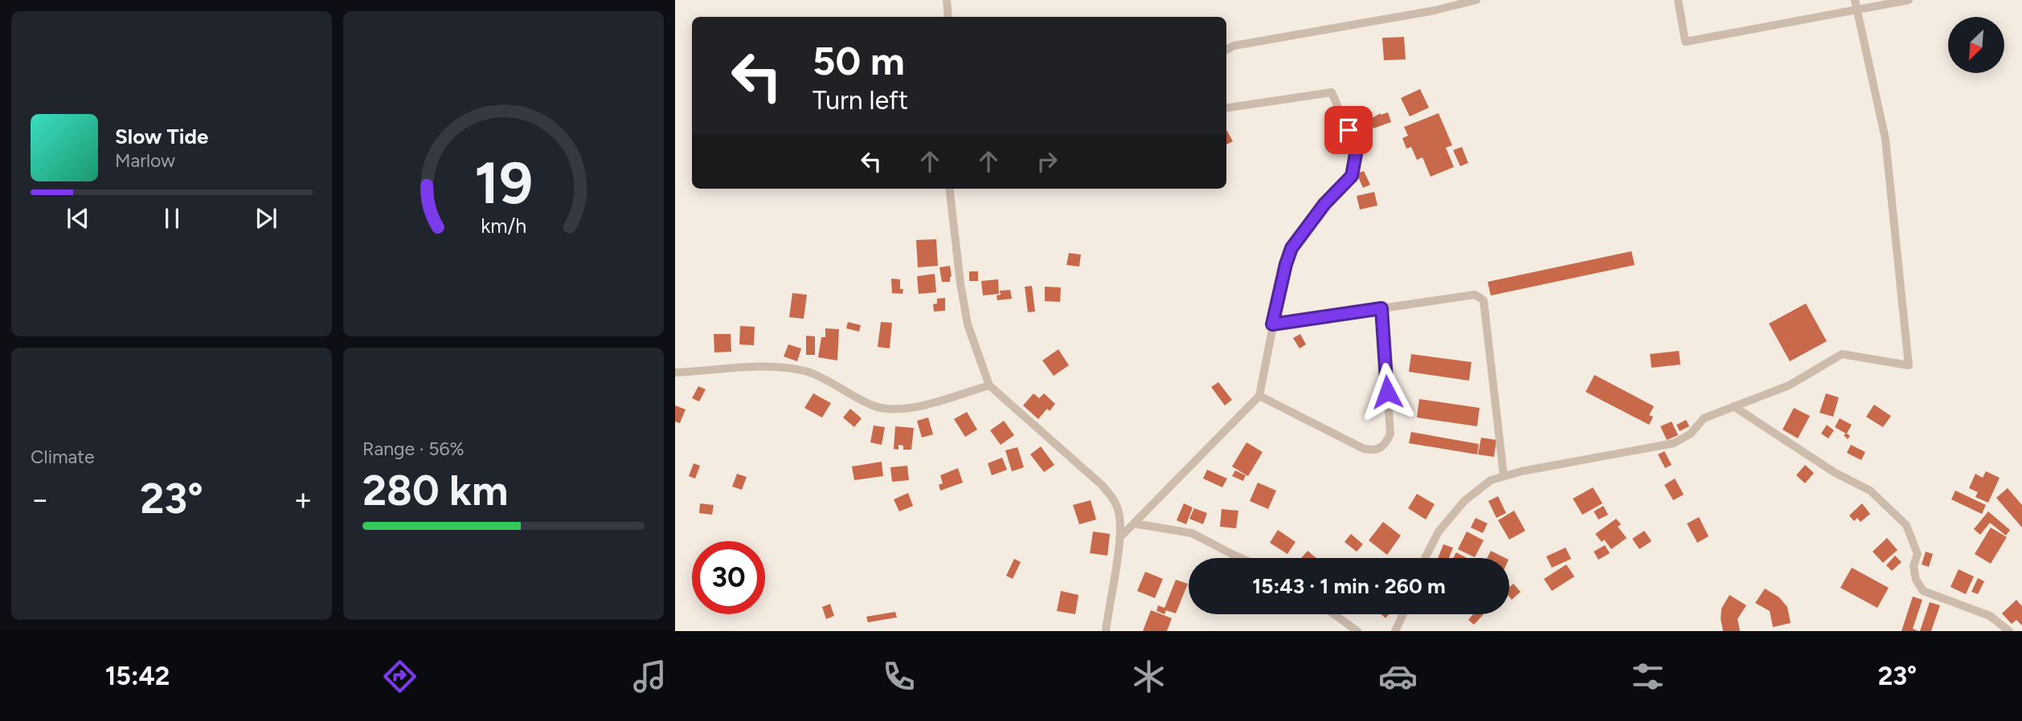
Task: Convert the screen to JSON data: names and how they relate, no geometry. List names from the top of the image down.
{
  "north": "bottom left",
  "page": {
    "turn": ["50 m", "Turn left"],
    "song": ["Slow Tide", "Marlow"],
    "tile": [
      "Climate",
      ["Range · 56%", "280 km"]
    ],
    "heat": ["−", "23°", "+"],
    "limit": "30",
    "trip": "15:43 · 1 min · 260 m",
    "tabs": ["15:42", "23°"],
    "gauge": ["19", "km/h"]
  }
}
